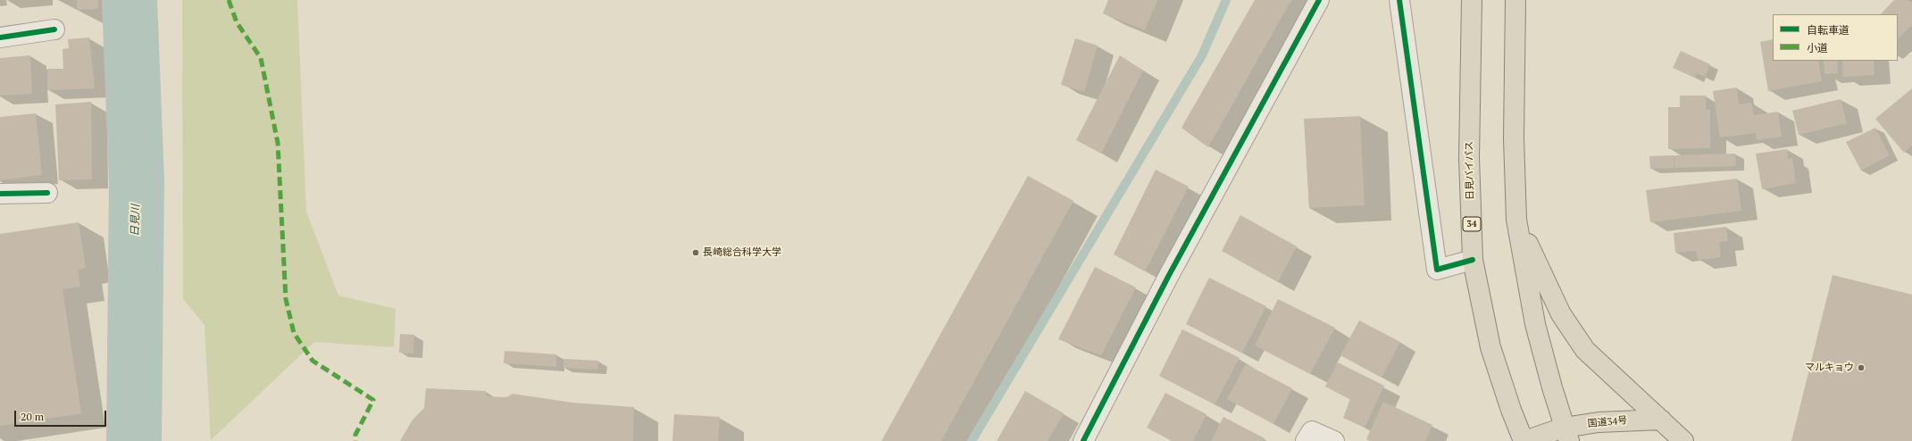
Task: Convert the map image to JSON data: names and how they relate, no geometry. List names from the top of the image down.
{
  "streets": {
    "highway": ["日見バイパス", "34", "国道34号"]
  },
  "crossings": [
    ["日見バイパス", "国道34号"]
  ],
  "water": ["日見川"],
  "places": ["長崎総合科学大学", "マルキョウ"],
  "legend": ["自転車道", "小道"],
  "scale_bar": "20 m"
}
